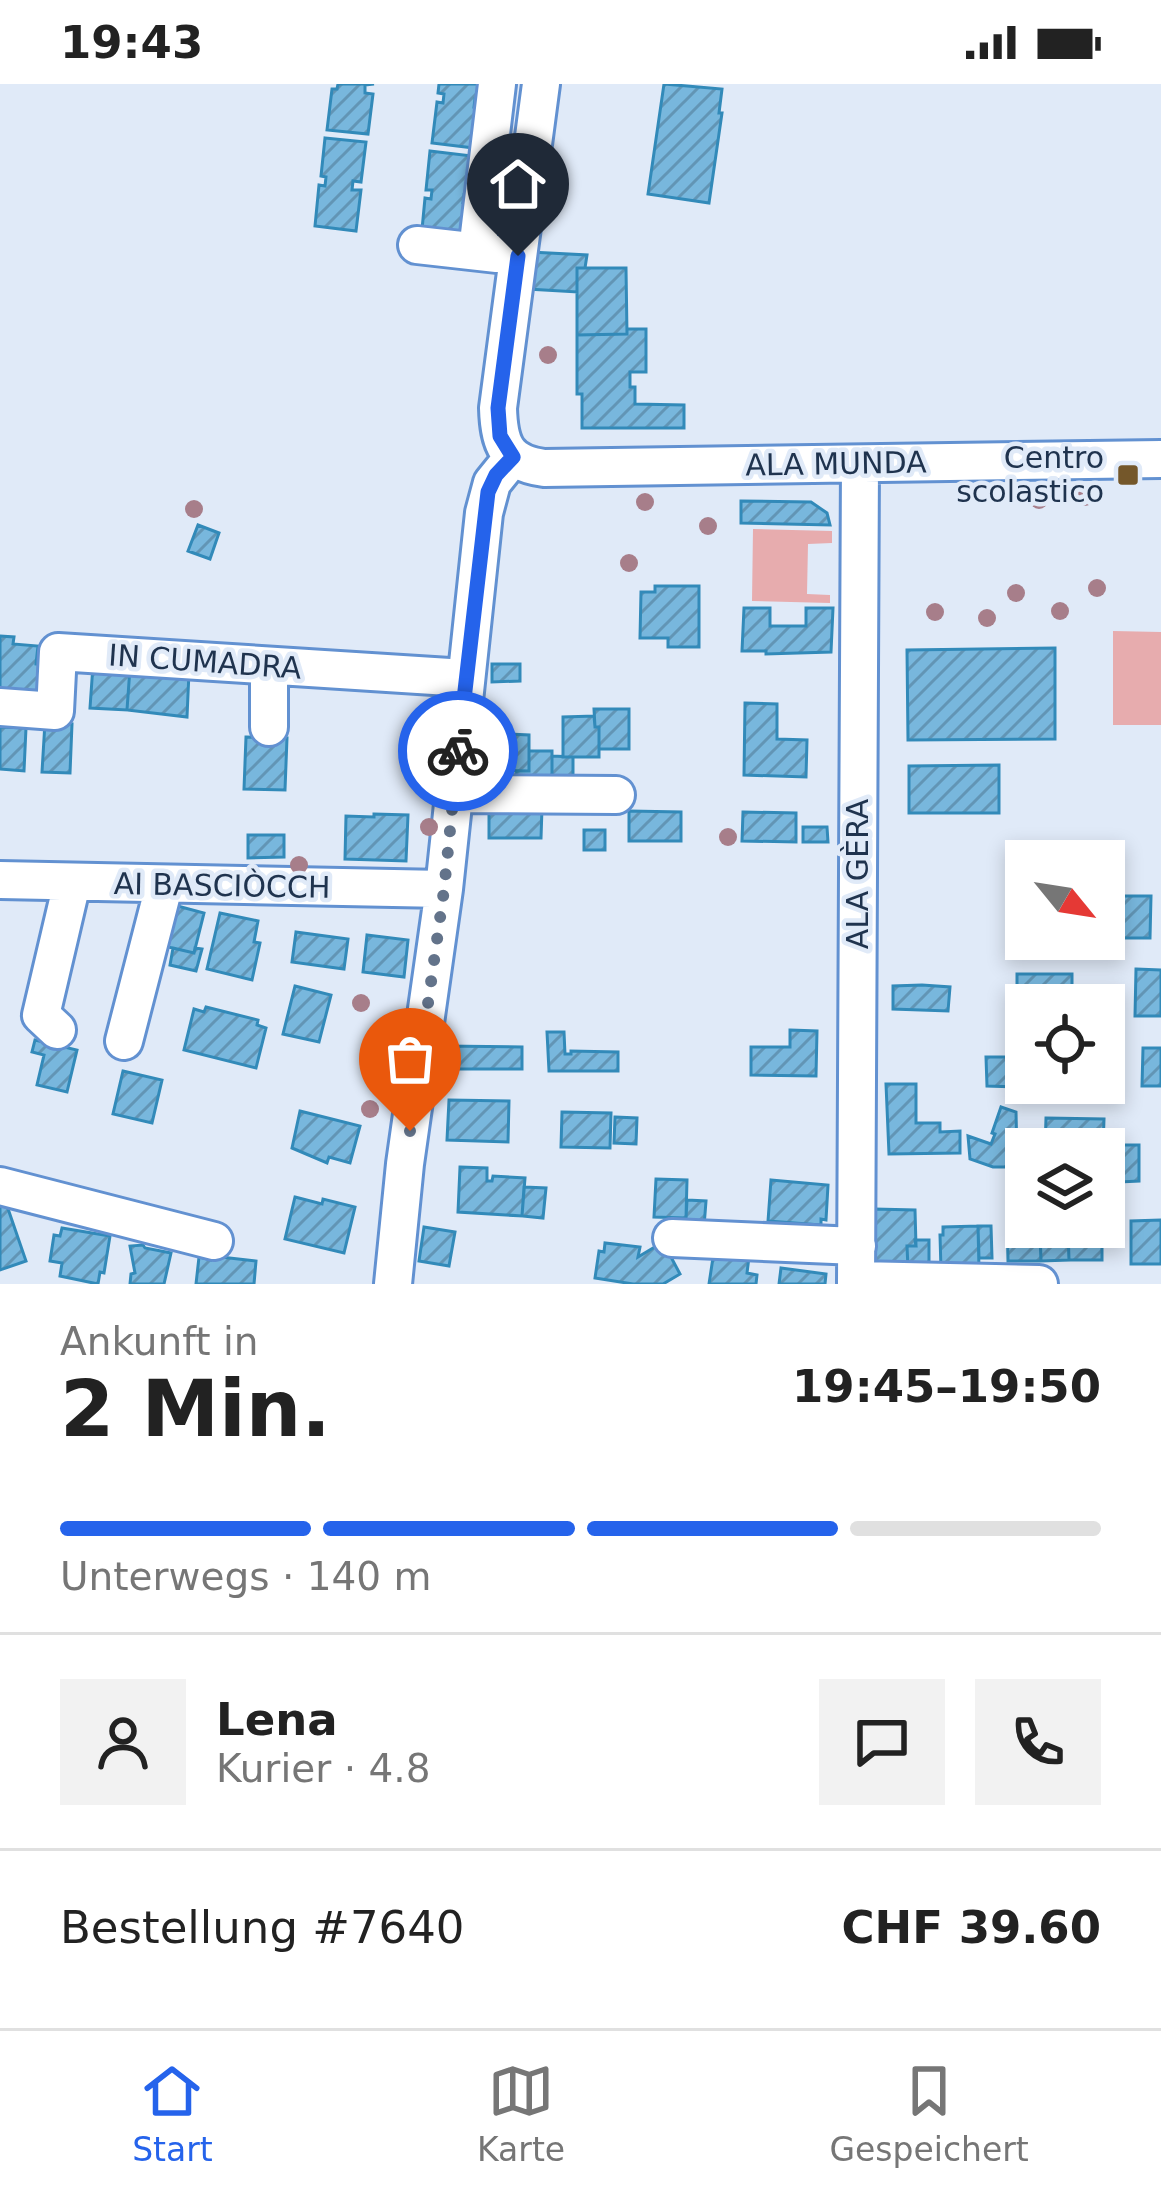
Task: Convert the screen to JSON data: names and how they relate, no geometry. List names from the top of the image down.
{
  "streets": {
    "street": [
      "ALA MUNDA",
      "IN CUMADRA",
      "ALA GÈRA",
      "AI BASCIÒCCH"
    ]
  },
  "crossings": [
    ["ALA MUNDA", "ALA GÈRA"]
  ],
  "places": {
    "transit": ["Centro scolastico"]
  },
  "north": "bottom right",
  "page": {
    "status": "19:43",
    "heading": ["2 Min.", "Ankunft in", "19:45–19:50"],
    "panel": [
      "Lena",
      "Kurier · 4.8",
      "Bestellung #7640",
      "CHF 39.60"
    ],
    "bar": "Unterwegs · 140 m",
    "tabs": ["Start", "Karte", "Gespeichert"]
  }
}
